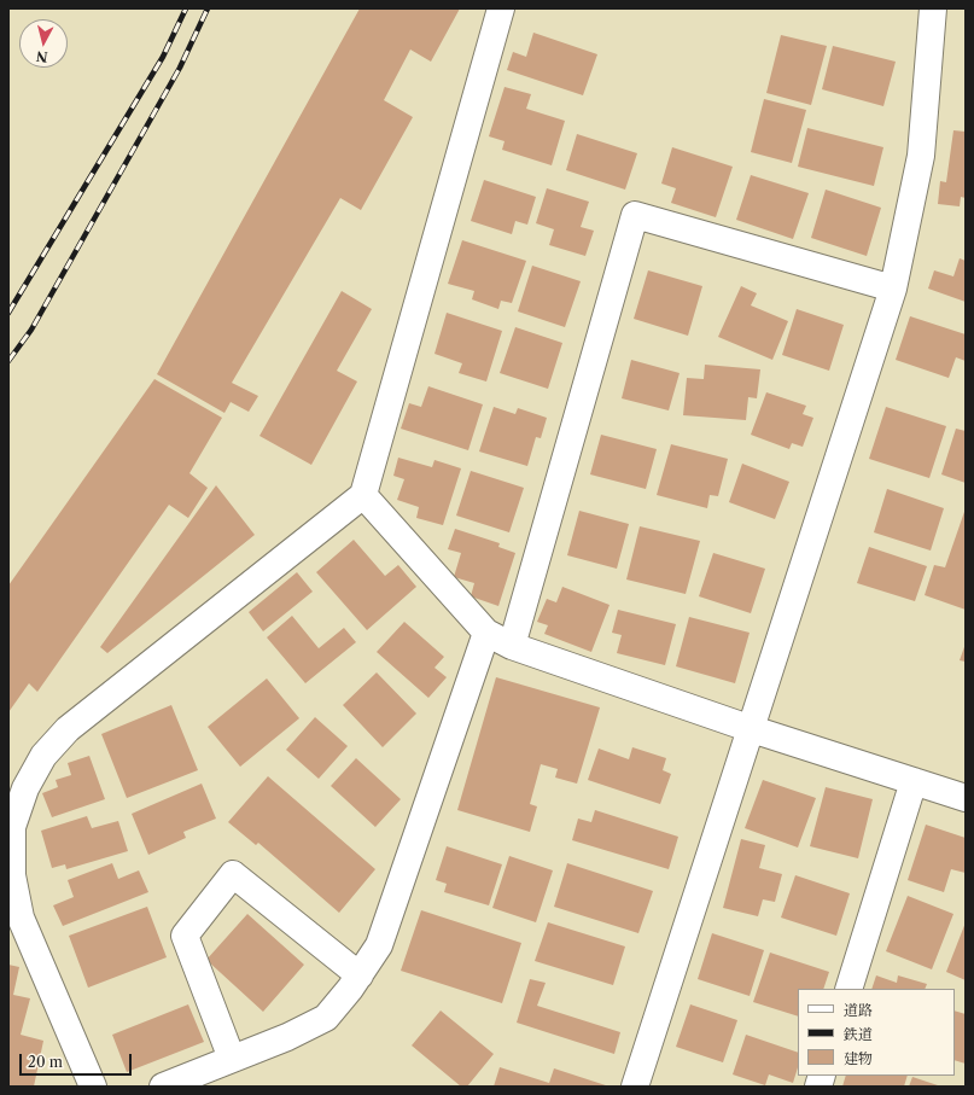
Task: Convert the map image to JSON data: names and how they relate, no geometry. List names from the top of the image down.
{
  "legend": ["道路", "鉄道", "建物"],
  "scale_bar": "20 m",
  "north": "bottom"
}
